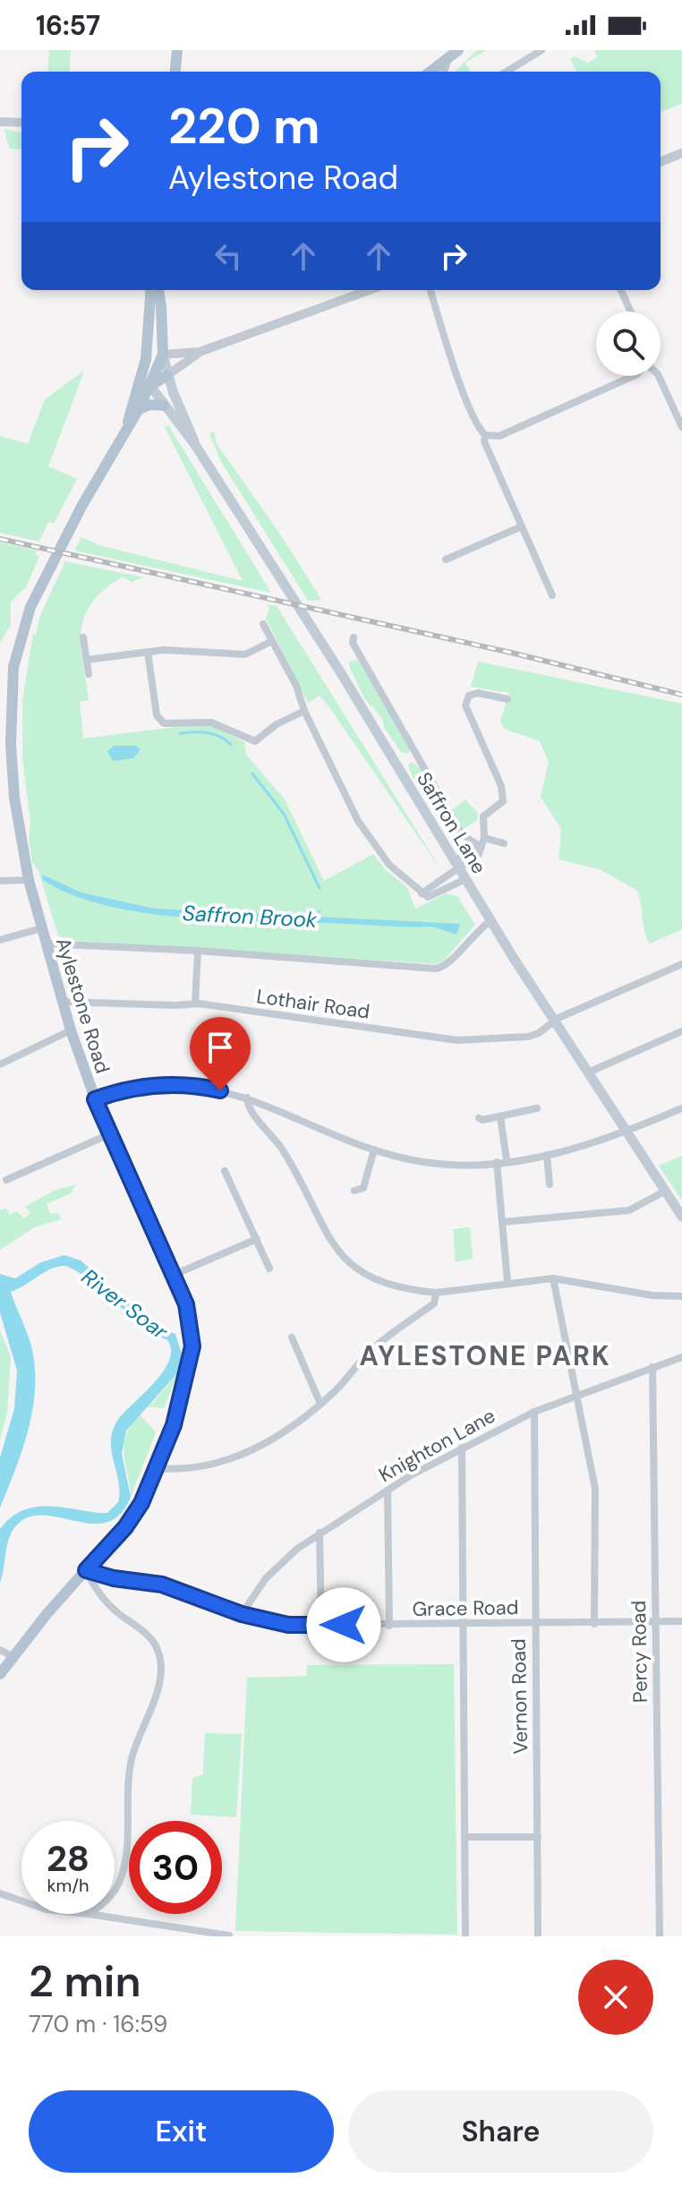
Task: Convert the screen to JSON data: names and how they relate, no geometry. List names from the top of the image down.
{
  "streets": {
    "main road": ["Saffron Lane", "Aylestone Road"],
    "street": [
      "Lothair Road",
      "Knighton Lane",
      "Grace Road",
      "Percy Road",
      "Vernon Road"
    ]
  },
  "crossings": [
    ["Saffron Lane", "Lothair Road"],
    ["Saffron Lane", "Aylestone Road"],
    ["Lothair Road", "Aylestone Road"],
    ["Aylestone Road", "Grace Road"],
    ["Knighton Lane", "Grace Road"],
    ["Knighton Lane", "Percy Road"],
    ["Knighton Lane", "Vernon Road"],
    ["Grace Road", "Percy Road"],
    ["Grace Road", "Vernon Road"]
  ],
  "districts": ["AYLESTONE PARK"],
  "water": ["Saffron Brook", "River Soar"],
  "page": {
    "status": "16:57",
    "turn": ["220 m", "Aylestone Road"],
    "speed": "28 km/h",
    "limit": "30",
    "heading": ["2 min", "770 m · 16:59"],
    "buttons": ["Exit", "Share"]
  }
}
